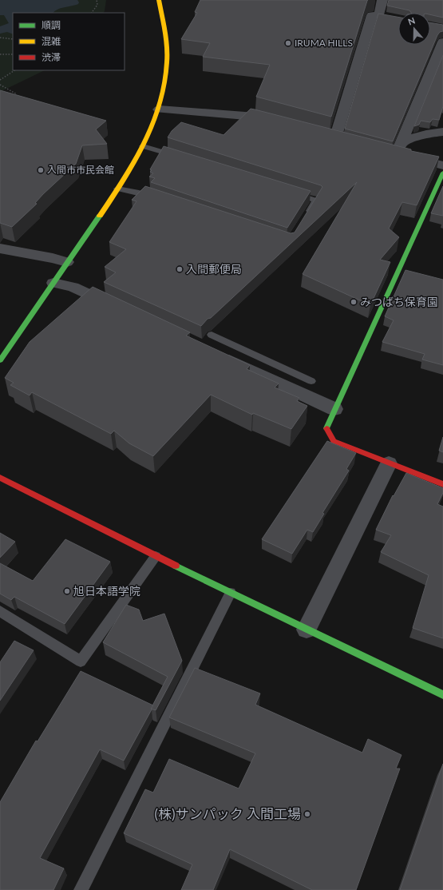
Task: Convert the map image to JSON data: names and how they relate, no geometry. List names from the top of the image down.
{
  "places": [
    "IRUMA HILLS",
    "入間市市民会館",
    "入間郵便局",
    "みつばち保育園",
    "旭日本語学院",
    "(株)サンパック 入間工場"
  ],
  "legend": ["順調", "混雑", "渋滞"],
  "north": "top"
}
